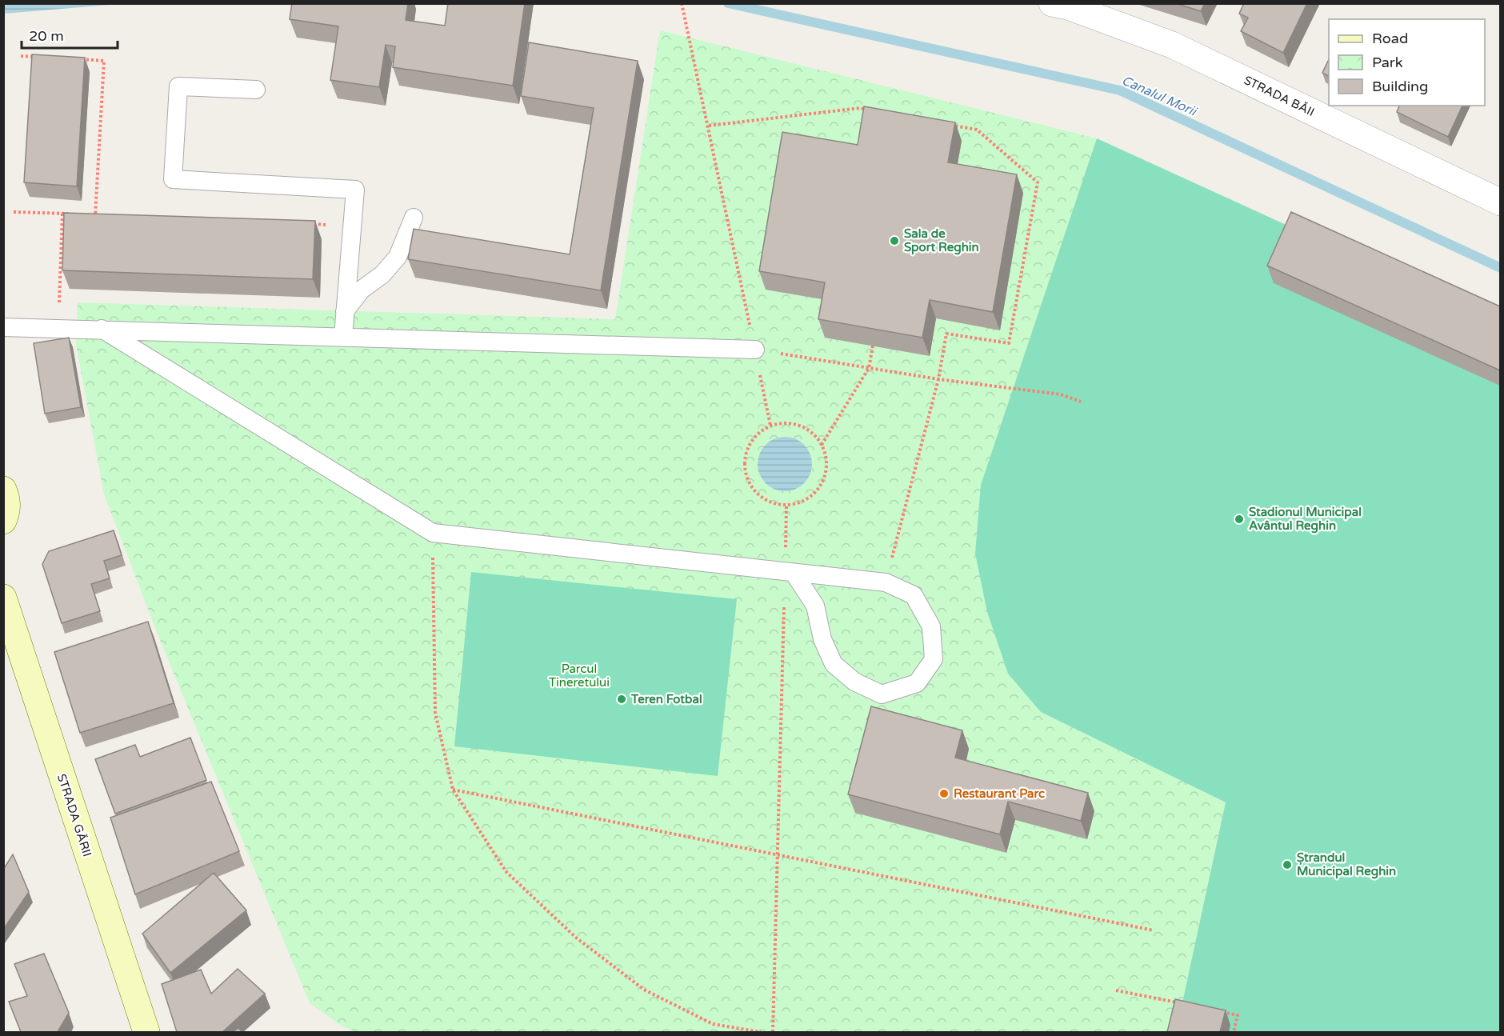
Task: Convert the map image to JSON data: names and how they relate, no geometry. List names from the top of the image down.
{
  "streets": {
    "main road": ["STRADA GĂRII"],
    "street": ["STRADA BĂII"]
  },
  "water": ["Canalul Morii"],
  "parks": ["Parcul Tineretului"],
  "places": [
    "Sala de Sport Reghin",
    "Stadionul Municipal Avântul Reghin",
    "Teren Fotbal",
    "Restaurant Parc",
    "Ștrandul Municipal Reghin"
  ],
  "legend": ["Road", "Park", "Building"],
  "scale_bar": "20 m"
}
